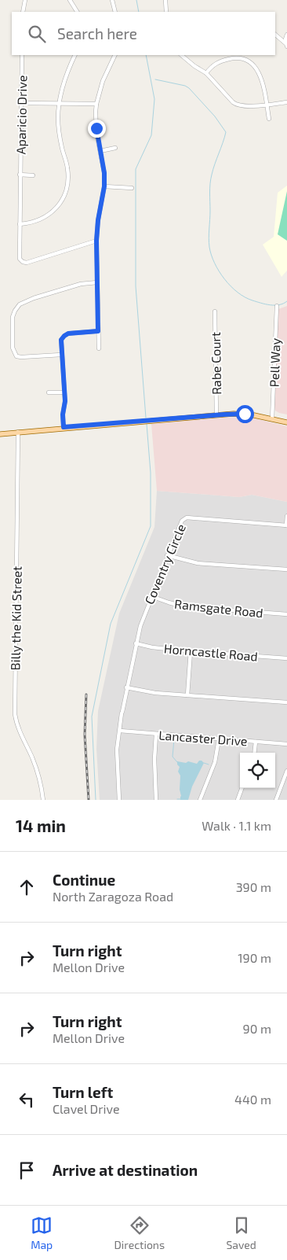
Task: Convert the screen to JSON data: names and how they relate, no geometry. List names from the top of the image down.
{
  "streets": {
    "street": [
      "Aparicio Drive",
      "Pell Way",
      "Rabe Court",
      "Coventry Circle",
      "Ramsgate Road",
      "Billy the Kid Street",
      "Horncastle Road",
      "Lancaster Drive"
    ]
  },
  "crossings": [
    ["Coventry Circle", "Ramsgate Road"],
    ["Coventry Circle", "Horncastle Road"],
    ["Coventry Circle", "Lancaster Drive"]
  ],
  "page": {
    "search": "Search here",
    "heading": ["14 min", "Walk · 1.1 km"],
    "list": [
      ["Continue", "North Zaragoza Road", "390 m"],
      ["Turn right", "Mellon Drive", "190 m"],
      ["Turn right", "Mellon Drive", "90 m"],
      ["Turn left", "Clavel Drive", "440 m"],
      "Arrive at destination"
    ],
    "nav": ["Map", "Directions", "Saved"]
  }
}
